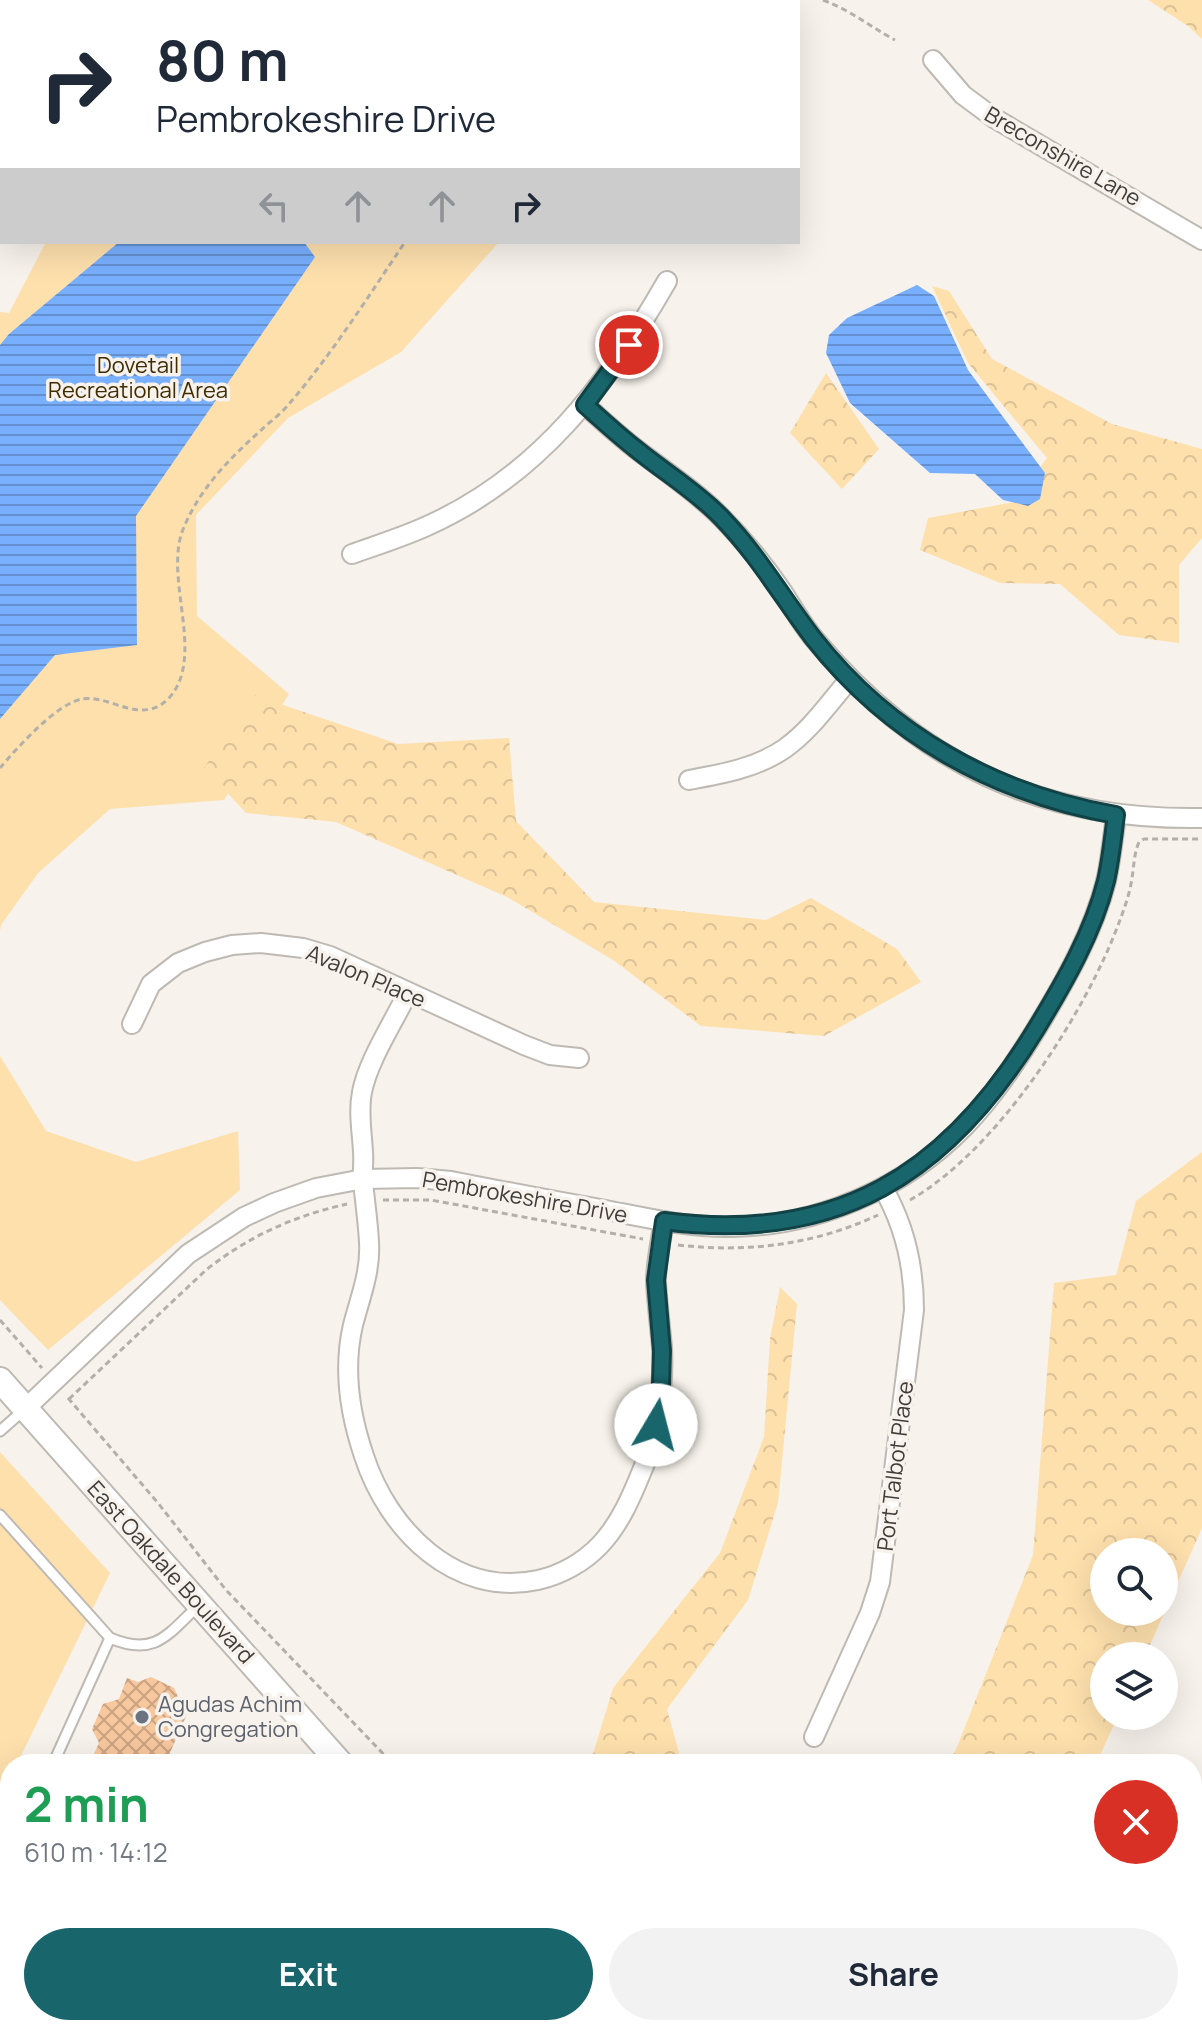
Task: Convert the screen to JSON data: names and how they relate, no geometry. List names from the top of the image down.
{
  "streets": {
    "main road": ["East Oakdale Boulevard"],
    "street": [
      "Breconshire Lane",
      "Avalon Place",
      "Pembrokeshire Drive",
      "Port Talbot Place"
    ]
  },
  "crossings": [
    ["Pembrokeshire Drive", "Port Talbot Place"],
    ["Pembrokeshire Drive", "East Oakdale Boulevard"]
  ],
  "parks": ["Dovetail Recreational Area"],
  "places": ["Agudas Achim Congregation"],
  "page": {
    "turn": ["80 m", "Pembrokeshire Drive"],
    "heading": ["2 min", "610 m · 14:12"],
    "buttons": ["Exit", "Share"]
  }
}
